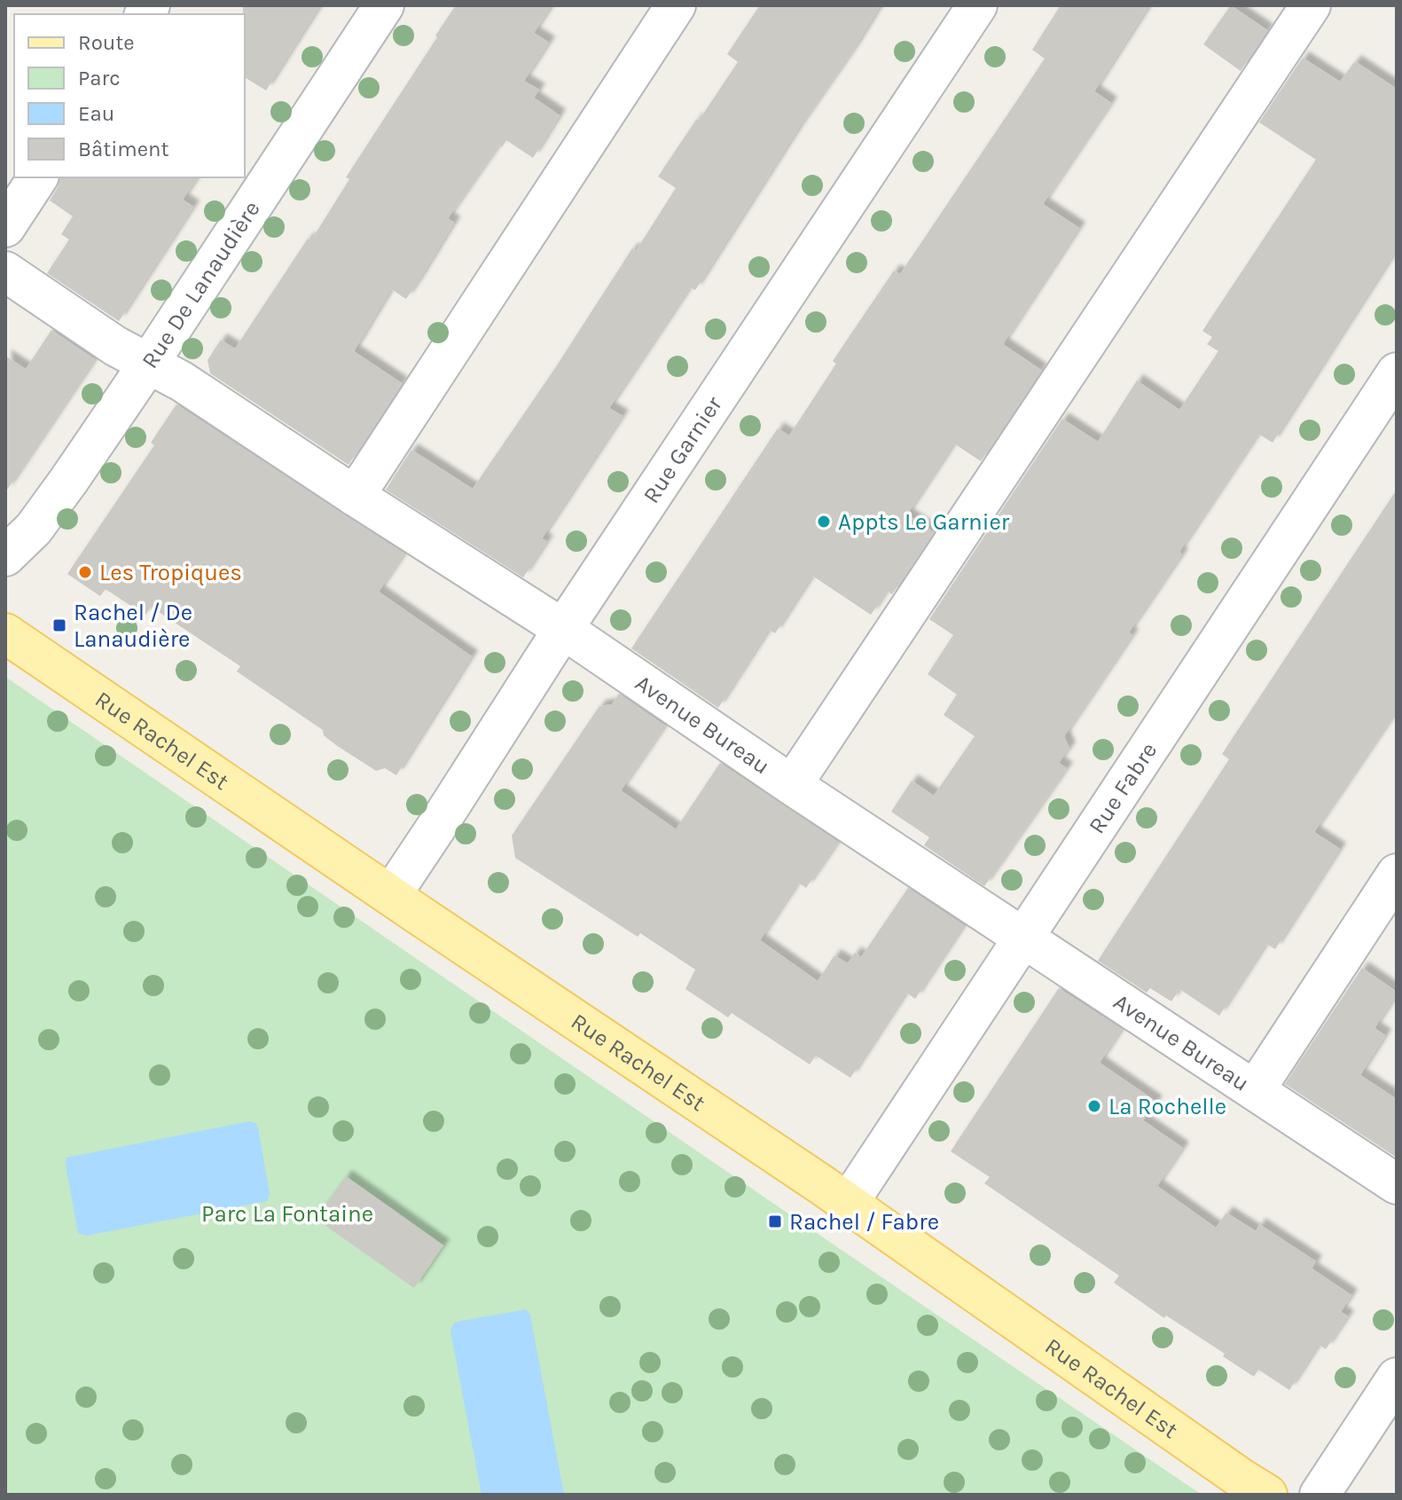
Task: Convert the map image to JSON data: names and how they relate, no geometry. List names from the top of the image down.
{
  "streets": {
    "main road": ["Rue Rachel Est"],
    "street": [
      "Rue De Lanaudière",
      "Rue Garnier",
      "Avenue Bureau",
      "Rue Fabre"
    ]
  },
  "crossings": [
    ["Rue De Lanaudière", "Avenue Bureau"],
    ["Rue Garnier", "Avenue Bureau"],
    ["Rue Garnier", "Rue Rachel Est"],
    ["Avenue Bureau", "Rue Fabre"],
    ["Rue Rachel Est", "Rue Fabre"]
  ],
  "parks": ["Parc La Fontaine"],
  "places": {
    "other": ["Appts Le Garnier", "Les Tropiques", "La Rochelle"],
    "transit": ["Rachel / De Lanaudière", "Rachel / Fabre"]
  },
  "legend": [
    "Route",
    "Parc",
    "Eau",
    "Bâtiment"
  ]
}
